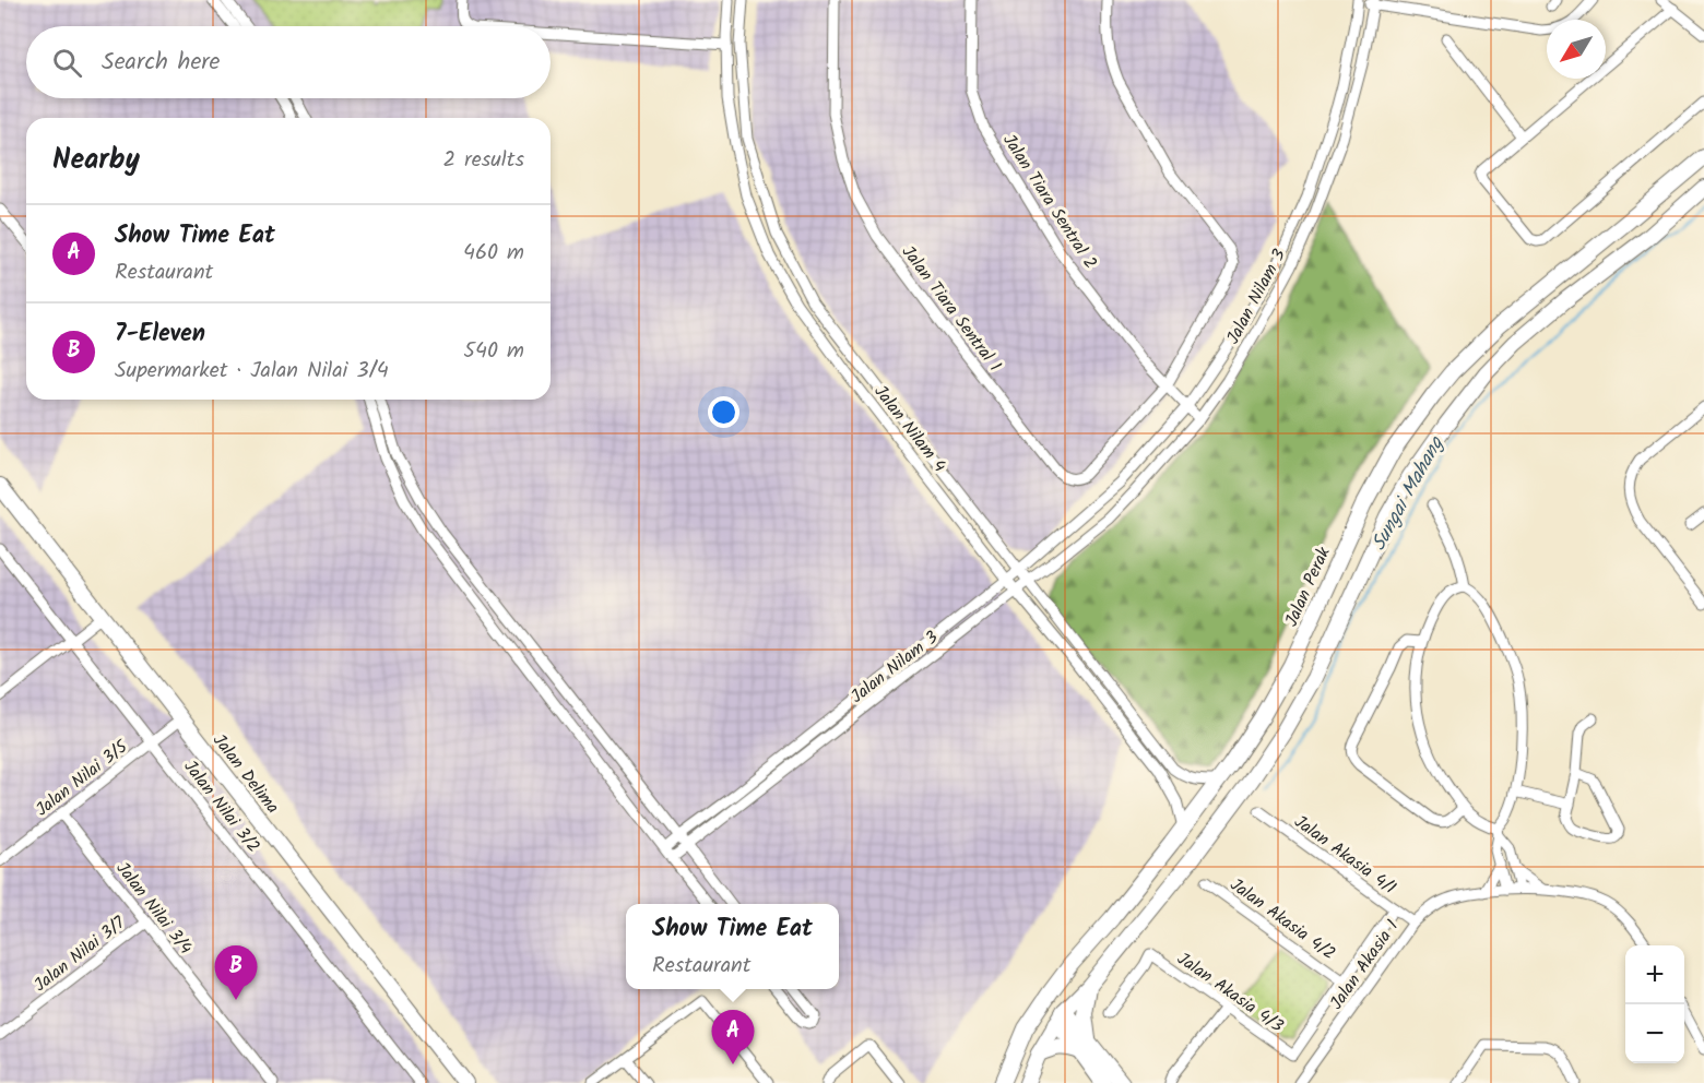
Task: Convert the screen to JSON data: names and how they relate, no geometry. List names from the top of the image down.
{
  "streets": {
    "main road": ["Jalan Perak", "Jalan Delima"],
    "street": [
      "Jalan Tiara Sentral 2",
      "Jalan Nilam 3",
      "Jalan Tiara Sentral 1",
      "Jalan Nilam 4",
      "Jalan Nilai 3/5",
      "Jalan Nilai 3/2",
      "Jalan Akasia 4/1",
      "Jalan Nilai 3/4",
      "Jalan Akasia 4/2",
      "Jalan Nilai 3/7",
      "Jalan Akasia 1",
      "Jalan Akasia 4/3"
    ]
  },
  "crossings": [
    ["Jalan Tiara Sentral 2", "Jalan Nilam 3"],
    ["Jalan Tiara Sentral 2", "Jalan Tiara Sentral 1"],
    ["Jalan Nilam 3", "Jalan Nilam 4"],
    ["Jalan Nilam 4", "Jalan Perak"],
    ["Jalan Delima", "Jalan Nilai 3/5"],
    ["Jalan Nilai 3/5", "Jalan Nilai 3/2"],
    ["Jalan Nilai 3/5", "Jalan Nilai 3/4"],
    ["Jalan Akasia 4/1", "Jalan Akasia 1"],
    ["Jalan Nilai 3/4", "Jalan Nilai 3/7"],
    ["Jalan Akasia 4/2", "Jalan Akasia 4/3"]
  ],
  "water": ["Sungai Mahang"],
  "north": "bottom left",
  "page": {
    "search": "Search here",
    "heading": ["Nearby", "2 results"],
    "list": [
      {
        "mark": "A",
        "name": "Show Time Eat",
        "note": "Restaurant",
        "value": "460 m"
      },
      {
        "mark": "B",
        "name": "7-Eleven",
        "note": "Supermarket · Jalan Nilai 3/4",
        "value": "540 m"
      }
    ],
    "popup": ["Show Time Eat", "Restaurant"],
    "map_buttons": ["+", "−"],
    "pins": ["B", "A"]
  }
}
